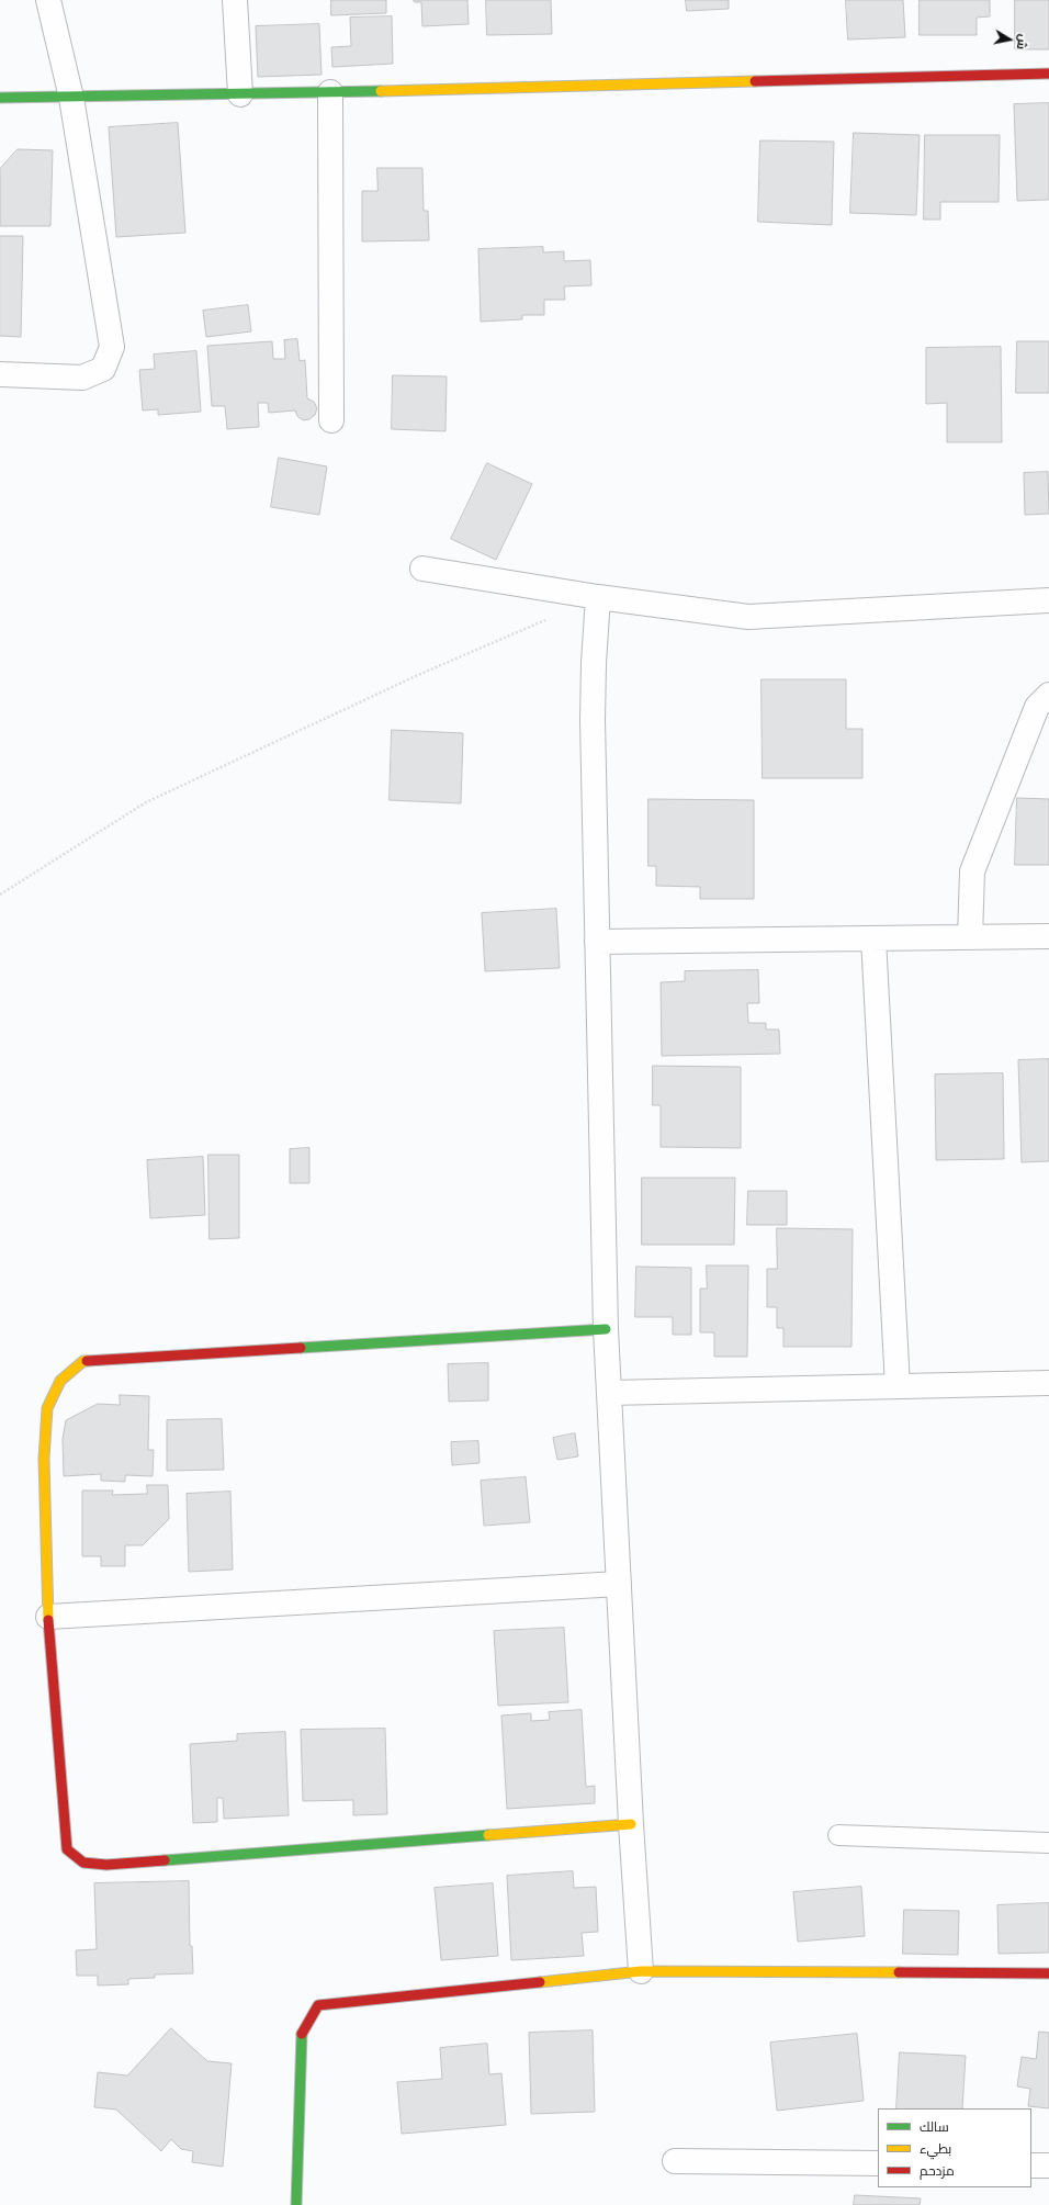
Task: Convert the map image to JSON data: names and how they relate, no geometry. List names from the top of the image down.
{
  "legend": ["سالك", "بطيء", "مزدحم"],
  "north": "right"
}
